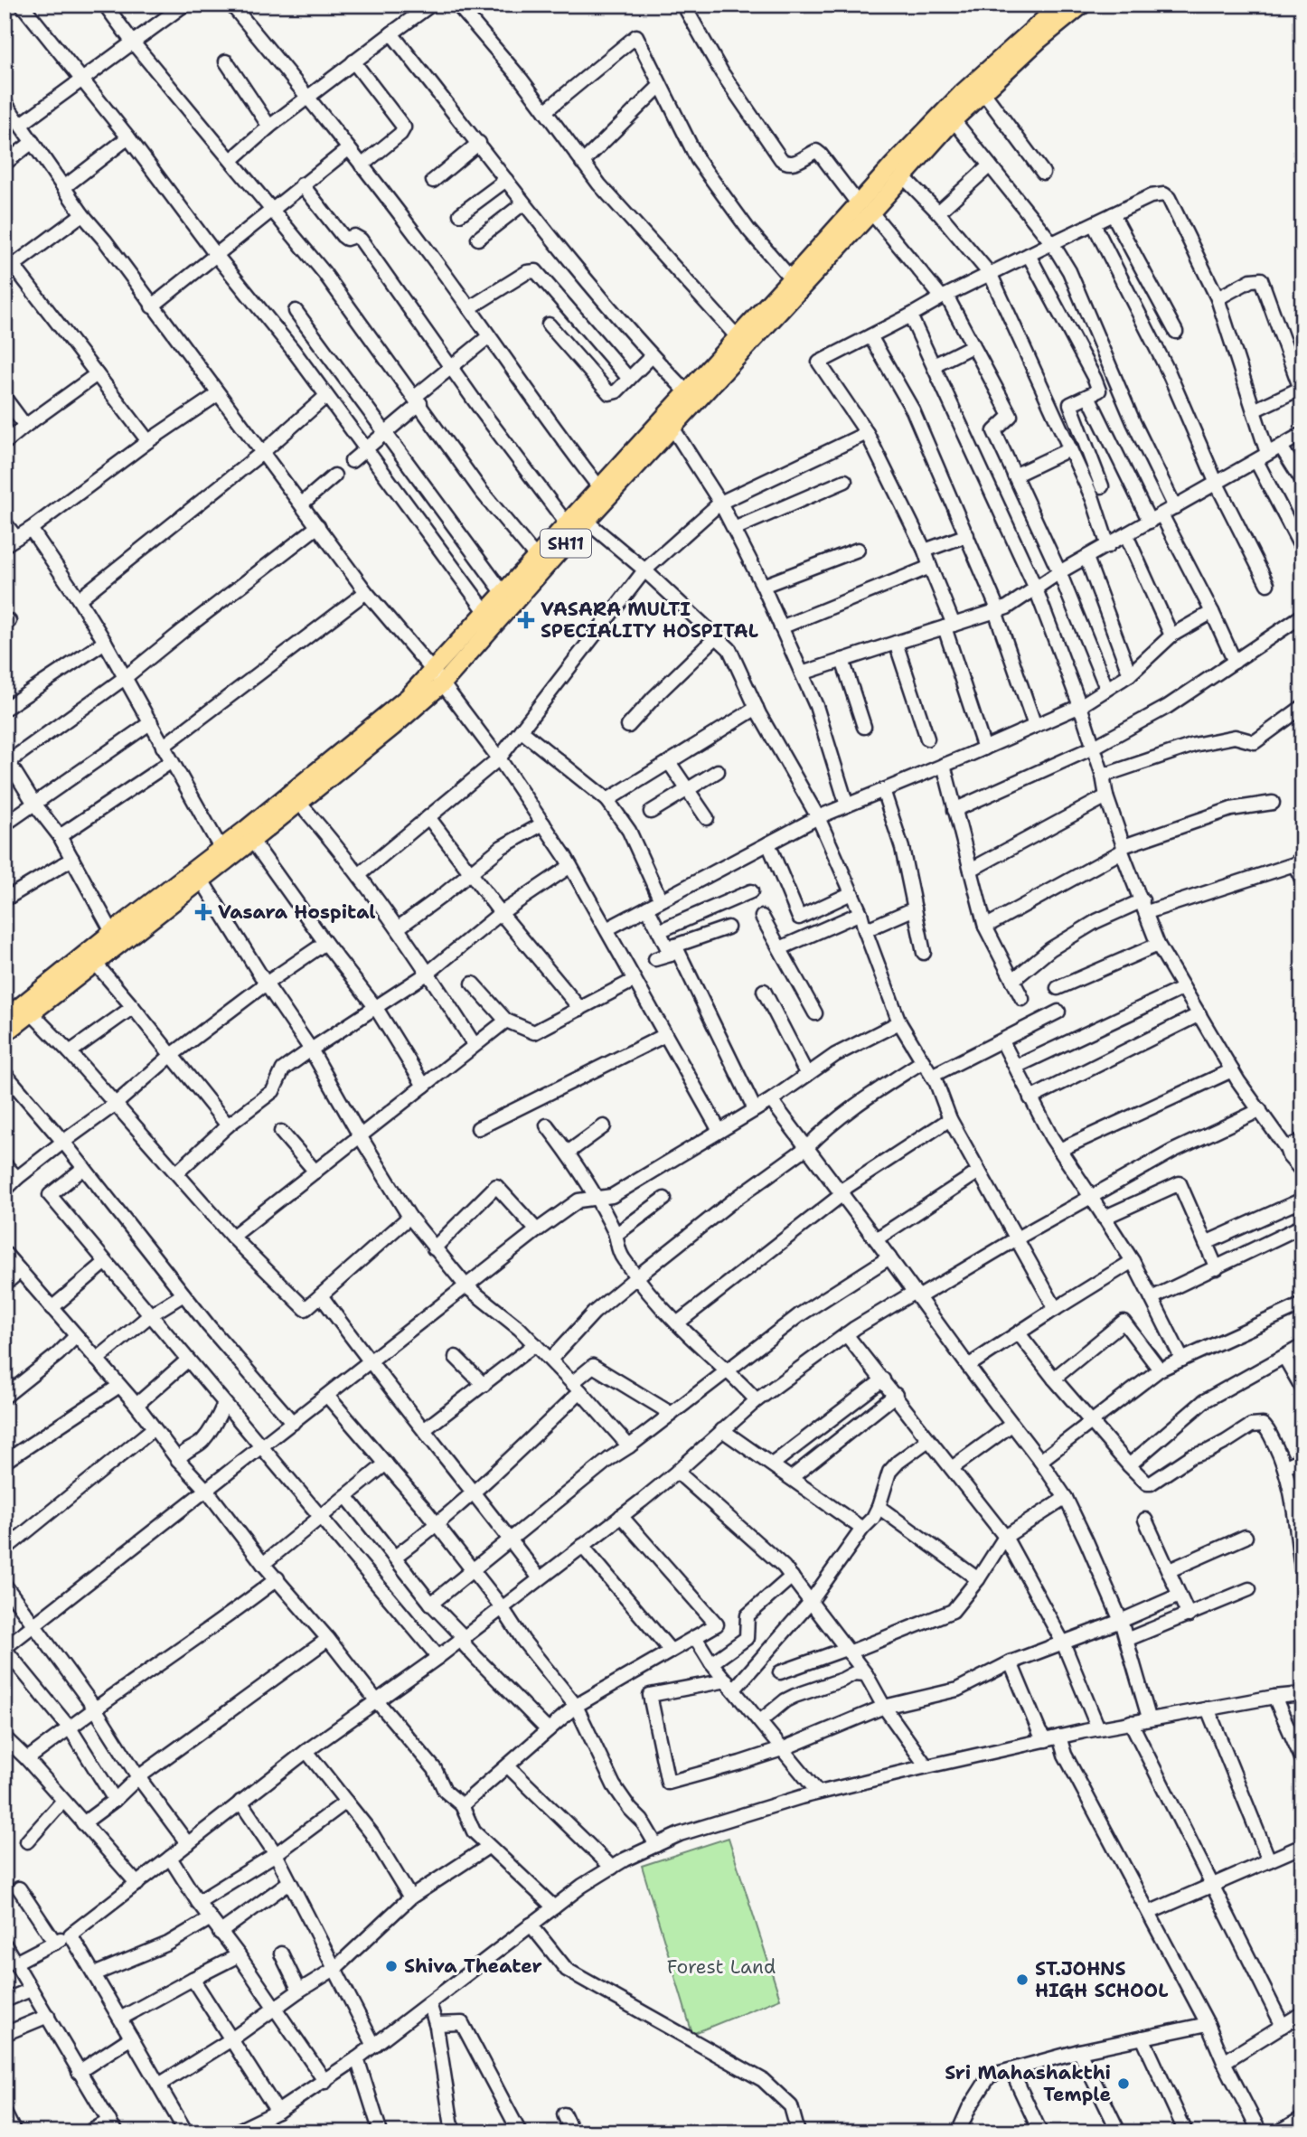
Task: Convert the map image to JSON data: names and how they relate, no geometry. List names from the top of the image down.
{
  "streets": {
    "main road": ["SH11"]
  },
  "parks": ["Forest Land"],
  "places": {
    "health": ["VASARA MULTI SPECIALITY HOSPITAL", "Vasara Hospital"],
    "other": ["Shiva Theater", "ST.JOHNS HIGH SCHOOL", "Sri Mahashakthi Temple"]
  }
}
